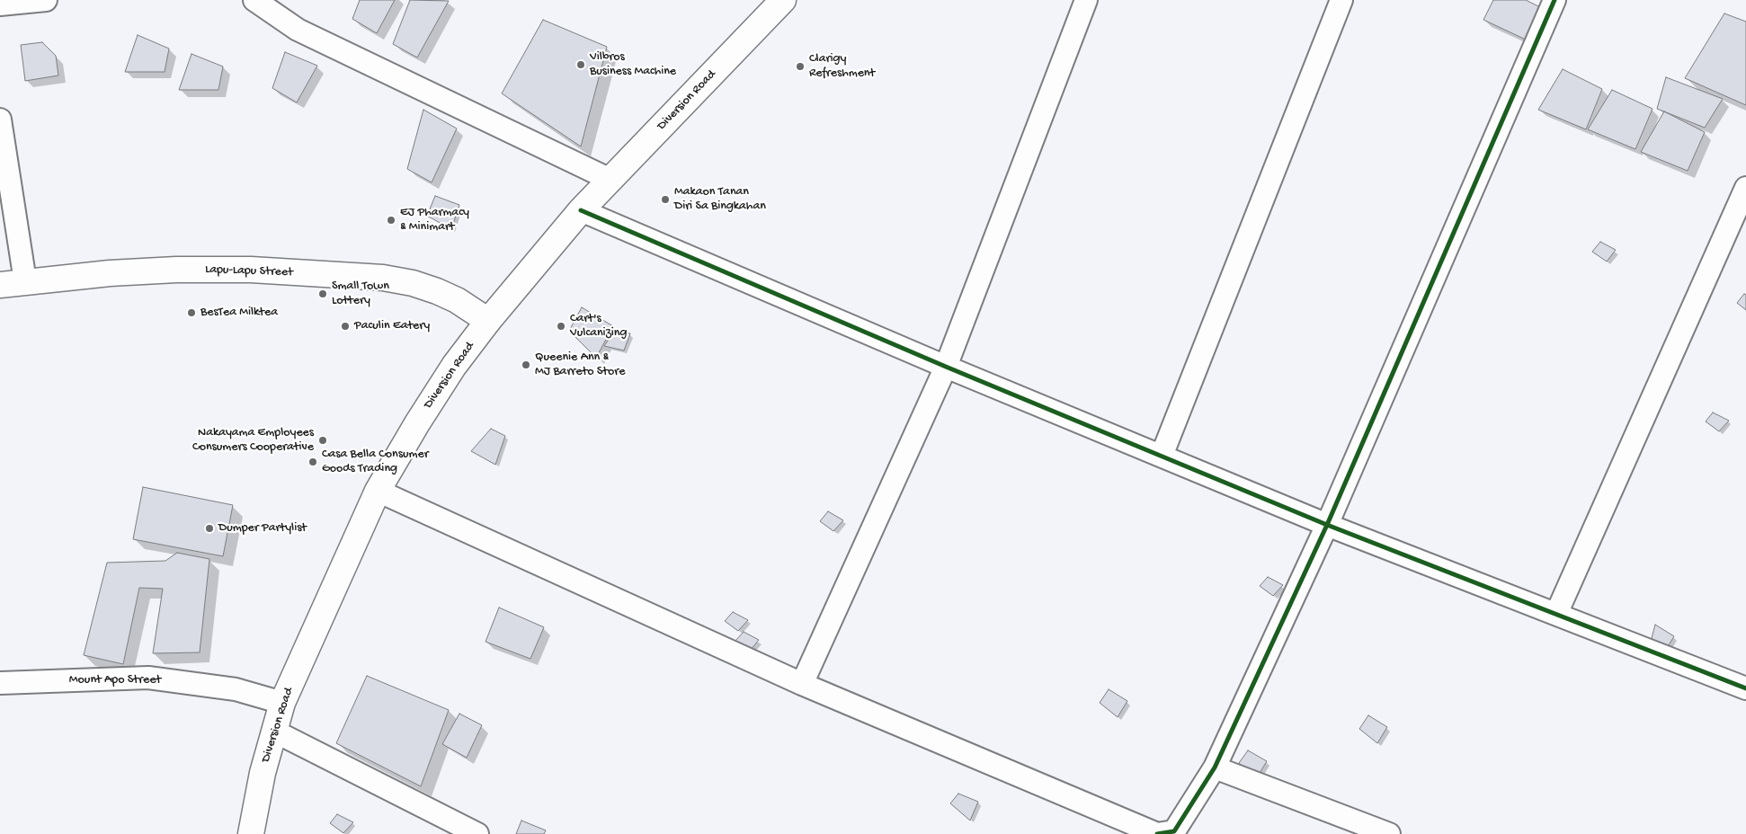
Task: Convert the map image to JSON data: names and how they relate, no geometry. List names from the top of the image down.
{
  "streets": {
    "main road": ["Diversion Road", "Lapu-Lapu Street"],
    "street": ["Mount Apo Street"]
  },
  "crossings": [
    ["Diversion Road", "Lapu-Lapu Street"],
    ["Diversion Road", "Mount Apo Street"]
  ],
  "places": [
    "Vilbros Business Machine",
    "Clarigy Refreshment",
    "Makaon Tanan Diri Sa Bingkahan",
    "EJ Pharmacy & Minimart",
    "Small Town Lottery",
    "BesTea Milktea",
    "Paculin Eatery",
    "Cart's Vulcanizing",
    "Queenie Ann & MJ Barreto Store",
    "Nakayama Employees Consumers Cooperative",
    "Casa Bella Consumer Goods Trading",
    "Dumper Partylist"
  ]
}
